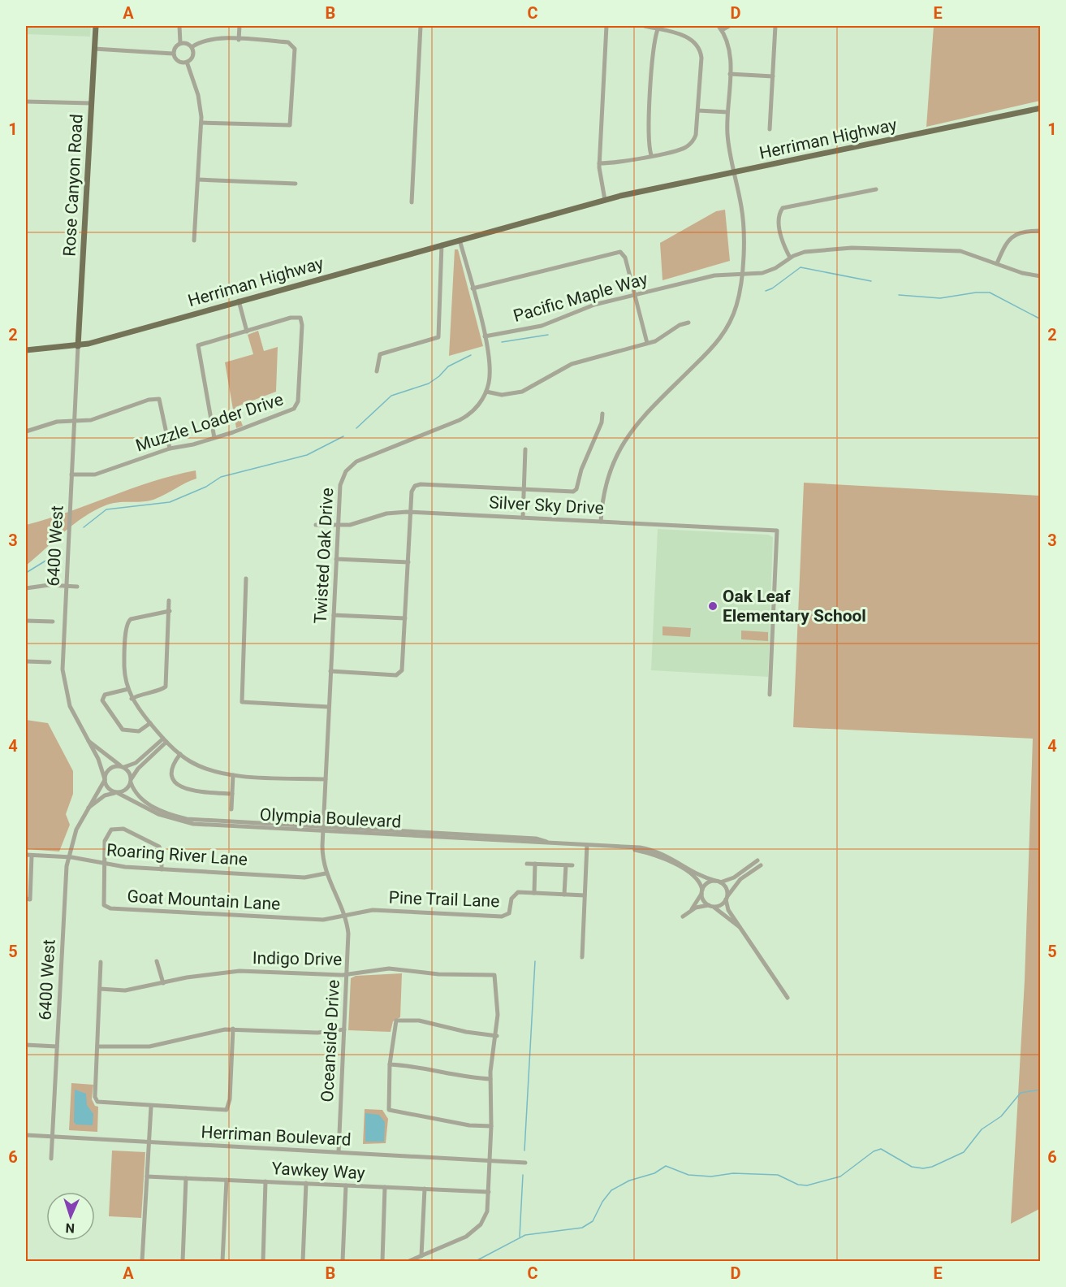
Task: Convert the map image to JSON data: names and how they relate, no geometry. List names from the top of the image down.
{
  "streets": {
    "main road": ["Herriman Highway", "Rose Canyon Road"],
    "street": [
      "Pacific Maple Way",
      "Muzzle Loader Drive",
      "Silver Sky Drive",
      "6400 West",
      "Twisted Oak Drive",
      "Olympia Boulevard",
      "Roaring River Lane",
      "Pine Trail Lane",
      "Goat Mountain Lane",
      "Indigo Drive",
      "Oceanside Drive",
      "Herriman Boulevard",
      "Yawkey Way"
    ]
  },
  "crossings": [
    ["Herriman Highway", "Rose Canyon Road"],
    ["Herriman Highway", "6400 West"],
    ["Herriman Highway", "Twisted Oak Drive"],
    ["Rose Canyon Road", "6400 West"],
    ["Pacific Maple Way", "Twisted Oak Drive"],
    ["Muzzle Loader Drive", "6400 West"],
    ["Silver Sky Drive", "Twisted Oak Drive"],
    ["6400 West", "Olympia Boulevard"],
    ["6400 West", "Roaring River Lane"],
    ["6400 West", "Herriman Boulevard"],
    ["Twisted Oak Drive", "Oceanside Drive"],
    ["Olympia Boulevard", "Oceanside Drive"],
    ["Roaring River Lane", "Goat Mountain Lane"],
    ["Roaring River Lane", "Oceanside Drive"],
    ["Pine Trail Lane", "Goat Mountain Lane"],
    ["Pine Trail Lane", "Oceanside Drive"],
    ["Goat Mountain Lane", "Oceanside Drive"],
    ["Indigo Drive", "Oceanside Drive"],
    ["Oceanside Drive", "Herriman Boulevard"]
  ],
  "places": ["Oak Leaf Elementary School"],
  "north": "bottom",
  "grid": {
    "columns": [
      "A",
      "B",
      "C",
      "D",
      "E"
    ],
    "rows": [
      "1",
      "2",
      "3",
      "4",
      "5",
      "6"
    ]
  }
}
